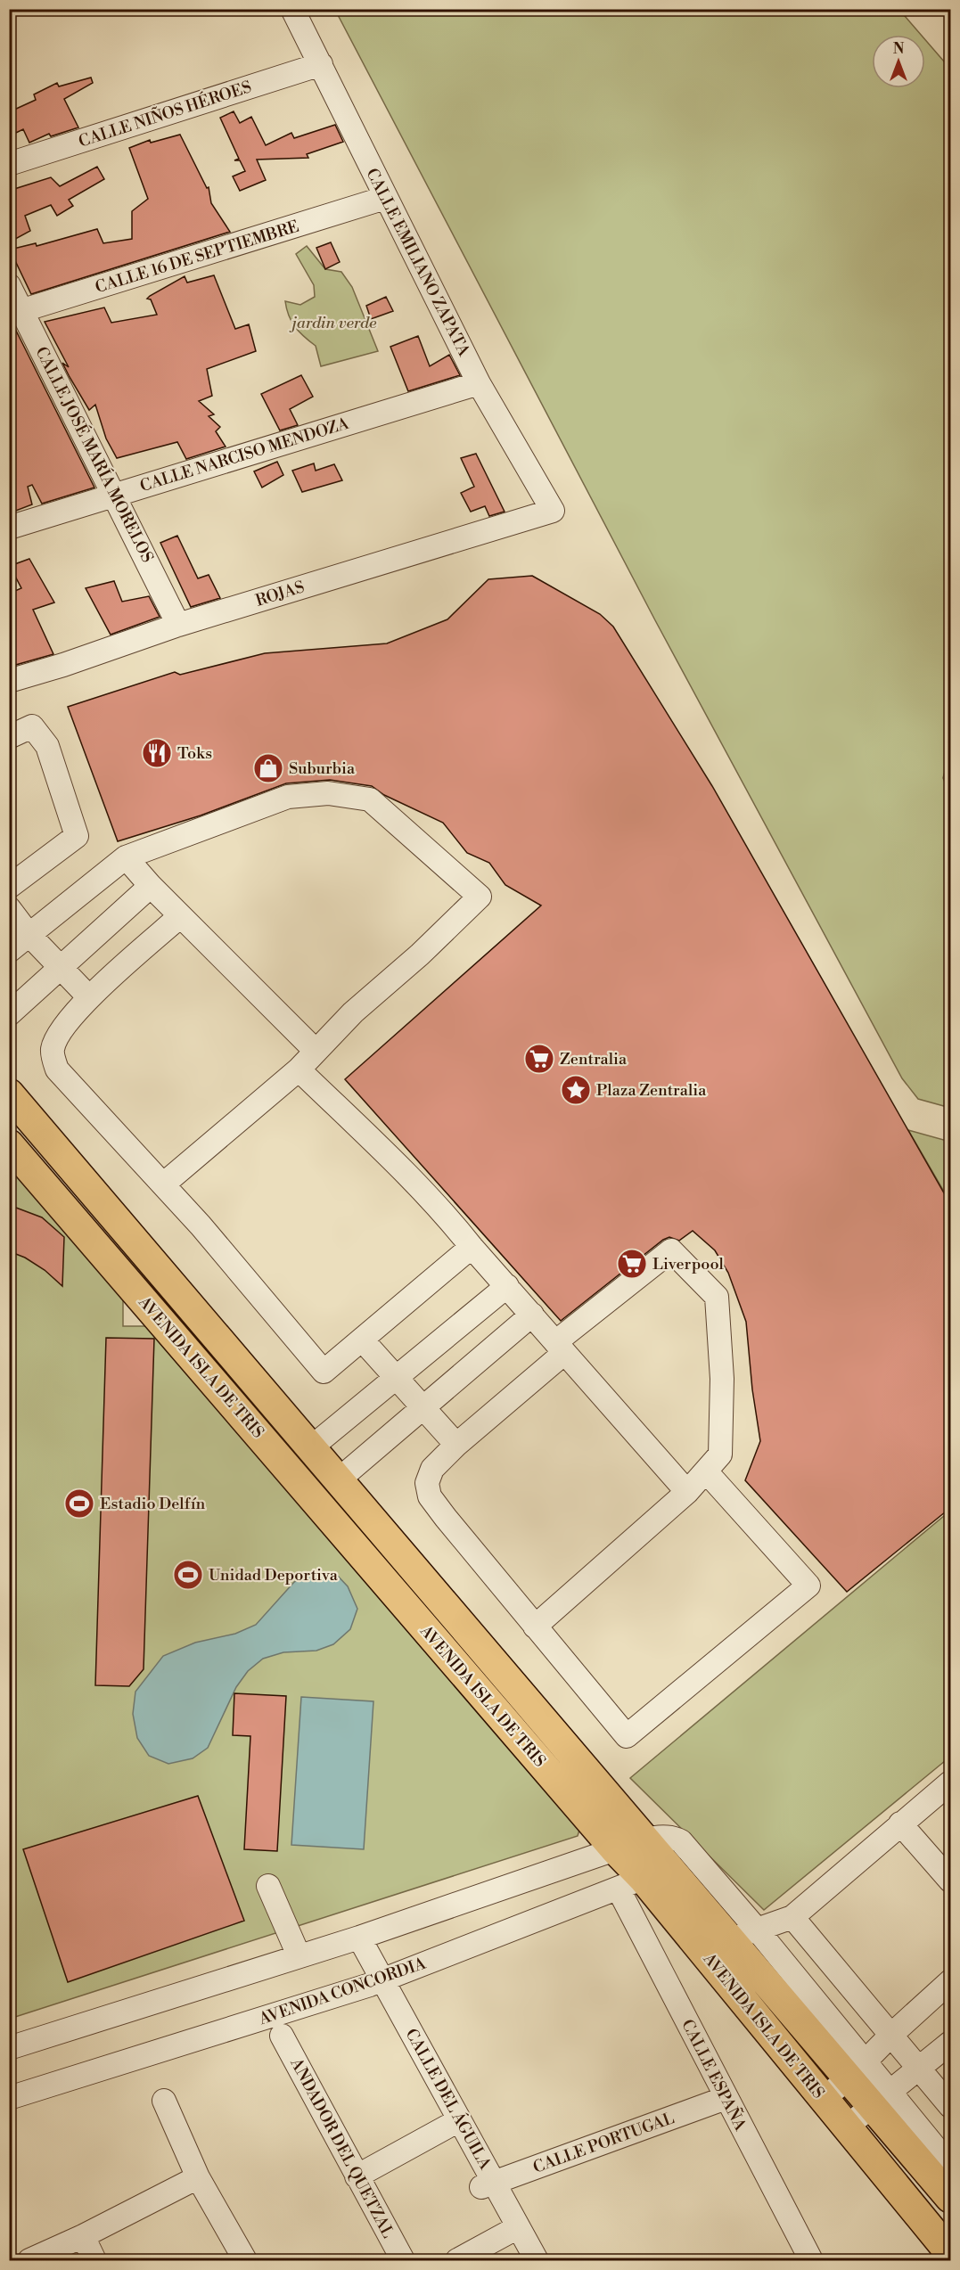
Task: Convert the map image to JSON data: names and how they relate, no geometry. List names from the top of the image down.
{
  "streets": {
    "main road": ["AVENIDA ISLA DE TRIS"],
    "street": [
      "CALLE NIÑOS HÉROES",
      "CALLE 16 DE SEPTIEMBRE",
      "CALLE EMILIANO ZAPATA",
      "CALLE JOSÉ MARÍA MORELOS",
      "CALLE NARCISO MENDOZA",
      "ROJAS",
      "AVENIDA CONCORDIA",
      "CALLE ESPAÑA",
      "CALLE DEL ÁGUILA",
      "CALLE PORTUGAL",
      "ANDADOR DEL QUETZAL"
    ]
  },
  "crossings": [
    ["CALLE NIÑOS HÉROES", "CALLE EMILIANO ZAPATA"],
    ["CALLE 16 DE SEPTIEMBRE", "CALLE EMILIANO ZAPATA"],
    ["CALLE 16 DE SEPTIEMBRE", "CALLE JOSÉ MARÍA MORELOS"],
    ["CALLE EMILIANO ZAPATA", "CALLE NARCISO MENDOZA"],
    ["CALLE EMILIANO ZAPATA", "ROJAS"],
    ["CALLE JOSÉ MARÍA MORELOS", "CALLE NARCISO MENDOZA"],
    ["CALLE JOSÉ MARÍA MORELOS", "ROJAS"],
    ["AVENIDA ISLA DE TRIS", "AVENIDA CONCORDIA"],
    ["AVENIDA ISLA DE TRIS", "CALLE ESPAÑA"],
    ["AVENIDA CONCORDIA", "CALLE ESPAÑA"],
    ["AVENIDA CONCORDIA", "CALLE DEL ÁGUILA"],
    ["CALLE ESPAÑA", "CALLE PORTUGAL"],
    ["CALLE DEL ÁGUILA", "CALLE PORTUGAL"]
  ],
  "parks": ["jardin verde"],
  "places": {
    "restaurant": ["Toks"],
    "shop": ["Suburbia"],
    "supermarket": ["Zentralia", "Liverpool"],
    "place": ["Plaza Zentralia"],
    "sports": ["Estadio Delfín", "Unidad Deportiva"]
  },
  "north": "top"
}
